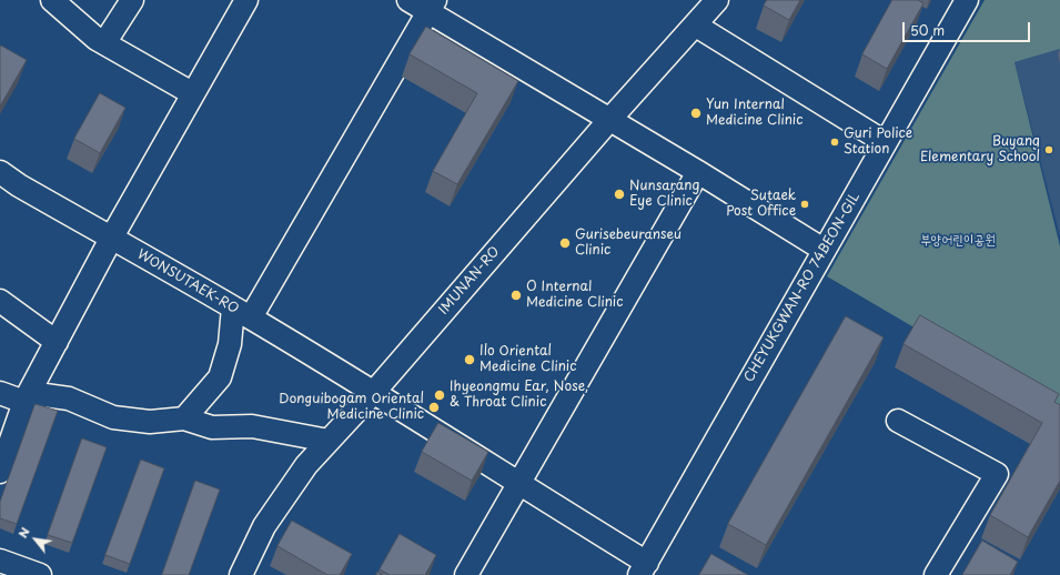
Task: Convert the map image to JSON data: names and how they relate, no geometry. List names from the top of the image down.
{
  "streets": {
    "street": ["IMUNAN-RO", "WONSUTAEK-RO", "CHEYUKGWAN-RO 74BEON-GIL"]
  },
  "crossings": [
    ["IMUNAN-RO", "WONSUTAEK-RO"],
    ["WONSUTAEK-RO", "CHEYUKGWAN-RO 74BEON-GIL"]
  ],
  "parks": ["부양어린이공원"],
  "places": [
    "Yun Internal Medicine Clinic",
    "Guri Police Station",
    "Buyang Elementary School",
    "Nunsarang Eye Clinic",
    "Sutaek Post Office",
    "Gurisebeuranseu Clinic",
    "O Internal Medicine Clinic",
    "Ilo Oriental Medicine Clinic",
    "Ihyeongmu Ear, Nose, & Throat Clinic",
    "Donguibogam Oriental Medicine Clinic"
  ],
  "scale_bar": "50 m",
  "north": "top left"
}
